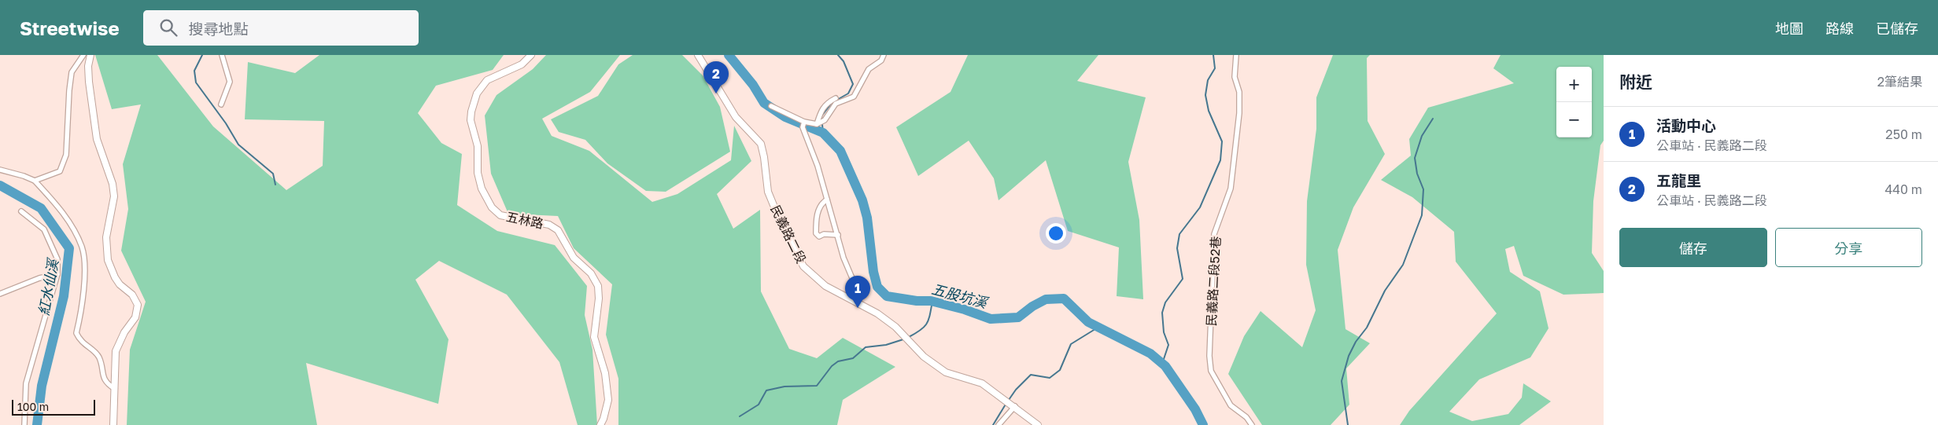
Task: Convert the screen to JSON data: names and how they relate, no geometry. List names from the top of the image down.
{
  "streets": {
    "main road": ["五林路", "民義路二段"],
    "street": ["民義路二段52巷"]
  },
  "water": ["紅水仙溪", "五股坑溪"],
  "scale_bar": "100 m",
  "page": {
    "header": "Streetwise",
    "search": "搜尋地點",
    "nav": ["地圖", "路線", "已儲存"],
    "heading": ["附近", "2筆結果"],
    "pins": ["2", "1"],
    "map_buttons": ["+", "−"],
    "list": [
      {
        "mark": "1",
        "name": "活動中心",
        "note": "公車站 · 民義路二段",
        "value": "250 m"
      },
      {
        "mark": "2",
        "name": "五龍里",
        "note": "公車站 · 民義路二段",
        "value": "440 m"
      }
    ],
    "buttons": ["儲存", "分享"],
    "scale": "100 m"
  }
}
